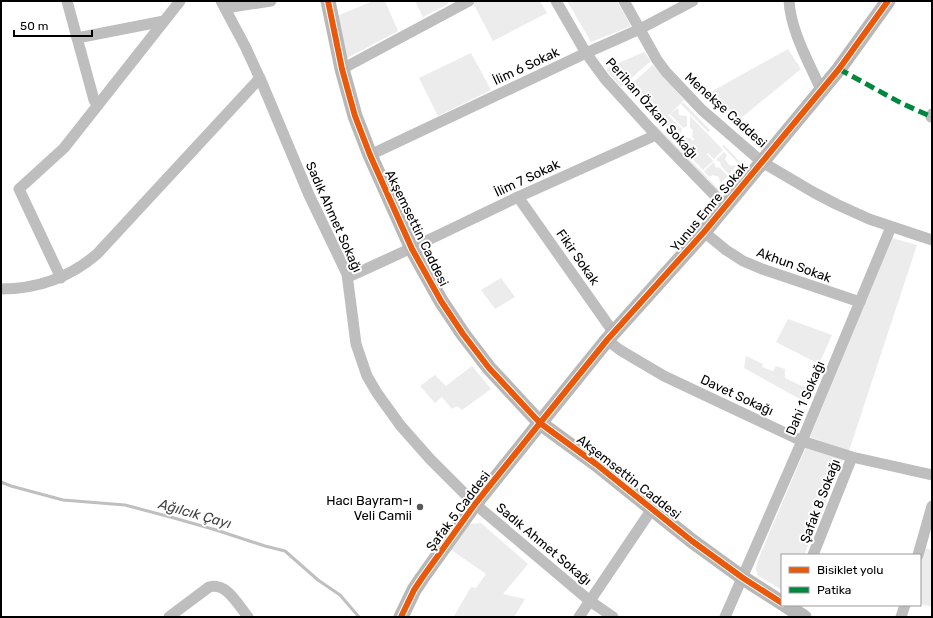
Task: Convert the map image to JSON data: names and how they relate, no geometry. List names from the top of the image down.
{
  "streets": {
    "street": [
      "İlim 6 Sokak",
      "Perihan Özkan Sokağı",
      "Menekşe Caddesi",
      "İlim 7 Sokak",
      "Yunus Emre Sokak",
      "Sadık Ahmet Sokağı",
      "Akşemsettin Caddesi",
      "Fikir Sokak",
      "Akhun Sokak",
      "Davet Sokağı",
      "Dahi 1 Sokağı",
      "Şafak 8 Sokağı",
      "Şafak 5 Caddesi"
    ]
  },
  "crossings": [
    ["İlim 6 Sokak", "Perihan Özkan Sokağı"],
    ["İlim 6 Sokak", "Menekşe Caddesi"],
    ["İlim 6 Sokak", "Akşemsettin Caddesi"],
    ["Perihan Özkan Sokağı", "İlim 7 Sokak"],
    ["Perihan Özkan Sokağı", "Yunus Emre Sokak"],
    ["Menekşe Caddesi", "Yunus Emre Sokak"],
    ["Menekşe Caddesi", "Dahi 1 Sokağı"],
    ["İlim 7 Sokak", "Sadık Ahmet Sokağı"],
    ["İlim 7 Sokak", "Akşemsettin Caddesi"],
    ["İlim 7 Sokak", "Fikir Sokak"],
    ["Yunus Emre Sokak", "Akşemsettin Caddesi"],
    ["Yunus Emre Sokak", "Fikir Sokak"],
    ["Yunus Emre Sokak", "Akhun Sokak"],
    ["Yunus Emre Sokak", "Davet Sokağı"],
    ["Yunus Emre Sokak", "Şafak 5 Caddesi"],
    ["Sadık Ahmet Sokağı", "Şafak 5 Caddesi"],
    ["Akşemsettin Caddesi", "Dahi 1 Sokağı"],
    ["Akşemsettin Caddesi", "Şafak 5 Caddesi"],
    ["Fikir Sokak", "Davet Sokağı"],
    ["Akhun Sokak", "Dahi 1 Sokağı"],
    ["Davet Sokağı", "Dahi 1 Sokağı"],
    ["Davet Sokağı", "Şafak 8 Sokağı"]
  ],
  "water": ["Ağılcık Çayı"],
  "places": ["Hacı Bayram-ı Veli Camii"],
  "legend": ["Bisiklet yolu", "Patika"],
  "scale_bar": "50 m"
}
